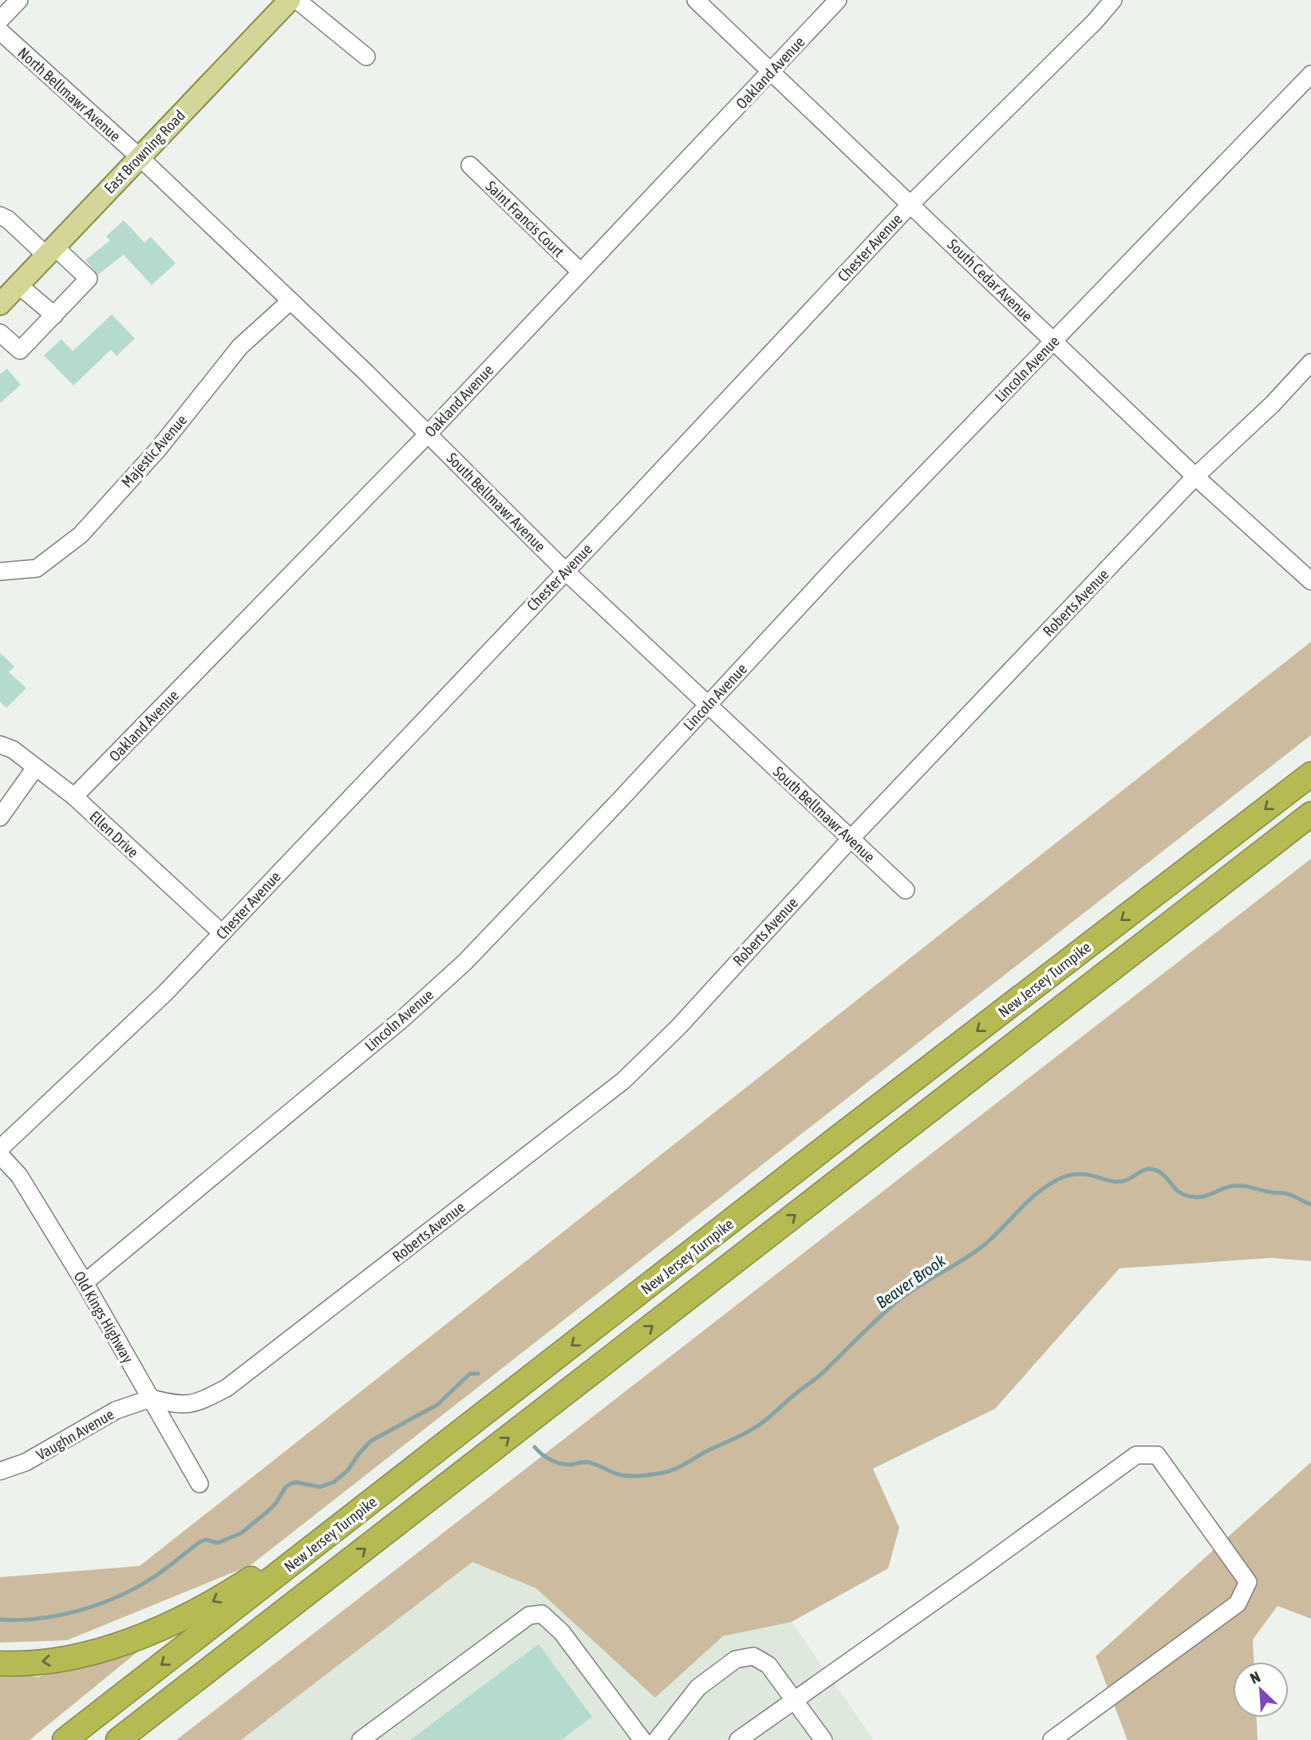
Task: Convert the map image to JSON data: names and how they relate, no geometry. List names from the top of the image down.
{
  "streets": {
    "highway": ["New Jersey Turnpike"],
    "main road": ["East Browning Road"],
    "street": [
      "Oakland Avenue",
      "North Bellmawr Avenue",
      "Saint Francis Court",
      "Chester Avenue",
      "South Cedar Avenue",
      "Lincoln Avenue",
      "Majestic Avenue",
      "South Bellmawr Avenue",
      "Roberts Avenue",
      "Ellen Drive",
      "Old Kings Highway",
      "Vaughn Avenue"
    ]
  },
  "crossings": [
    ["Oakland Avenue", "Saint Francis Court"],
    ["Oakland Avenue", "South Cedar Avenue"],
    ["Oakland Avenue", "South Bellmawr Avenue"],
    ["Oakland Avenue", "Ellen Drive"],
    ["North Bellmawr Avenue", "East Browning Road"],
    ["North Bellmawr Avenue", "South Bellmawr Avenue"],
    ["East Browning Road", "South Bellmawr Avenue"],
    ["Chester Avenue", "South Cedar Avenue"],
    ["Chester Avenue", "South Bellmawr Avenue"],
    ["Chester Avenue", "Ellen Drive"],
    ["South Cedar Avenue", "Lincoln Avenue"],
    ["South Cedar Avenue", "Roberts Avenue"],
    ["Lincoln Avenue", "South Bellmawr Avenue"],
    ["Lincoln Avenue", "Old Kings Highway"],
    ["Majestic Avenue", "South Bellmawr Avenue"],
    ["South Bellmawr Avenue", "Roberts Avenue"],
    ["Roberts Avenue", "Old Kings Highway"],
    ["Roberts Avenue", "Vaughn Avenue"],
    ["Old Kings Highway", "Vaughn Avenue"]
  ],
  "water": ["Beaver Brook"],
  "north": "top left"
}
